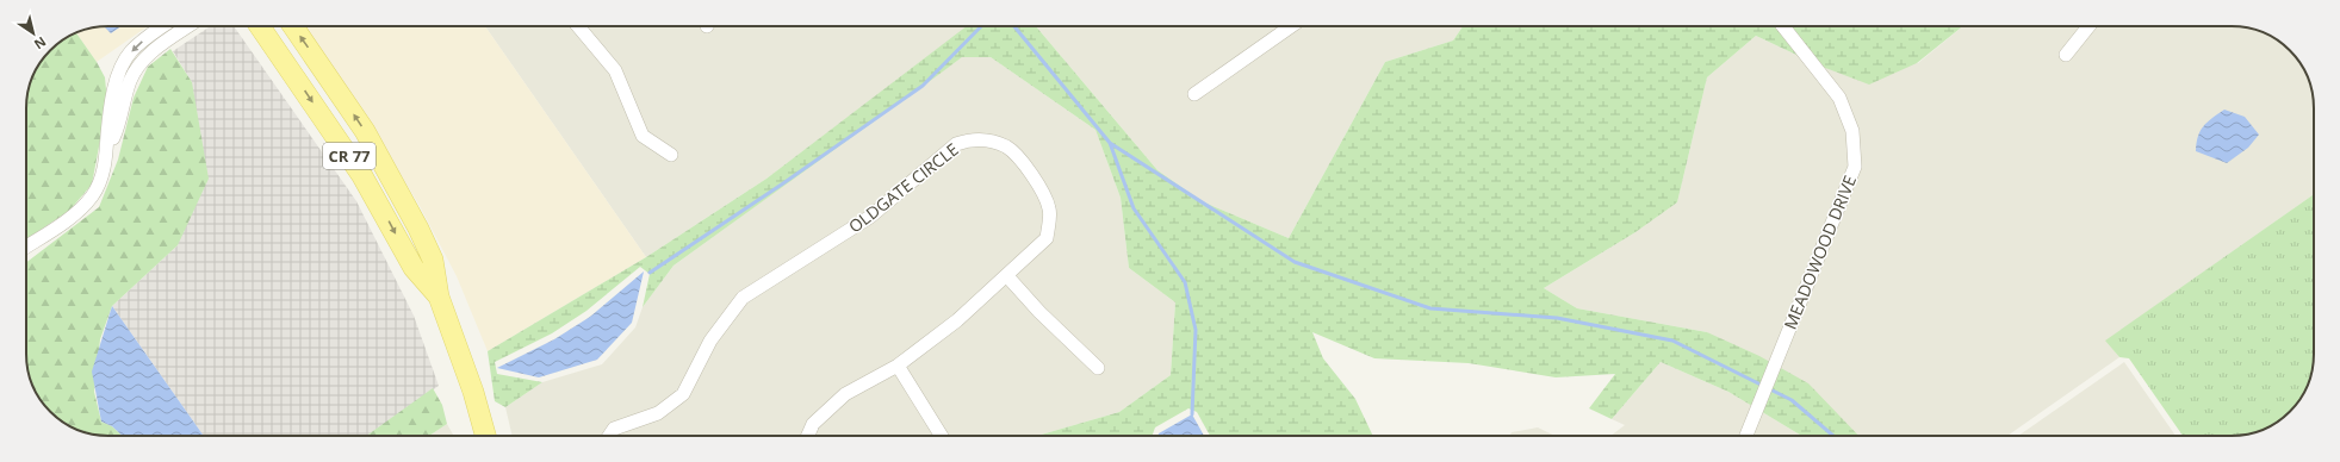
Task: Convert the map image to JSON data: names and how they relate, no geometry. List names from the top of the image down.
{
  "streets": {
    "main road": ["CR 77"],
    "street": ["OLDGATE CIRCLE", "MEADOWOOD DRIVE"]
  },
  "north": "bottom right"
}
